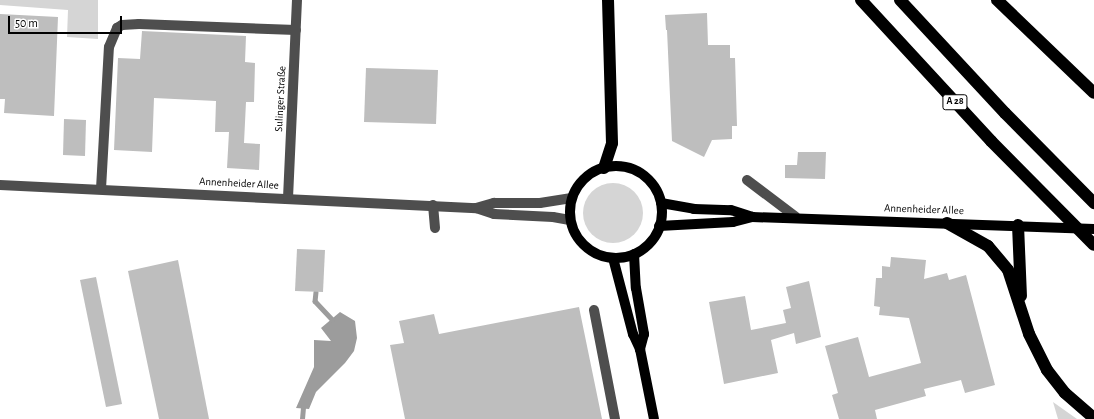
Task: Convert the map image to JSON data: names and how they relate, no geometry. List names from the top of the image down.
{
  "streets": {
    "highway": ["A 28"],
    "main road": ["Annenheider Allee"],
    "street": ["Sulinger Straße"]
  },
  "crossings": [
    ["Sulinger Straße", "Annenheider Allee"]
  ],
  "scale_bar": "50 m"
}
